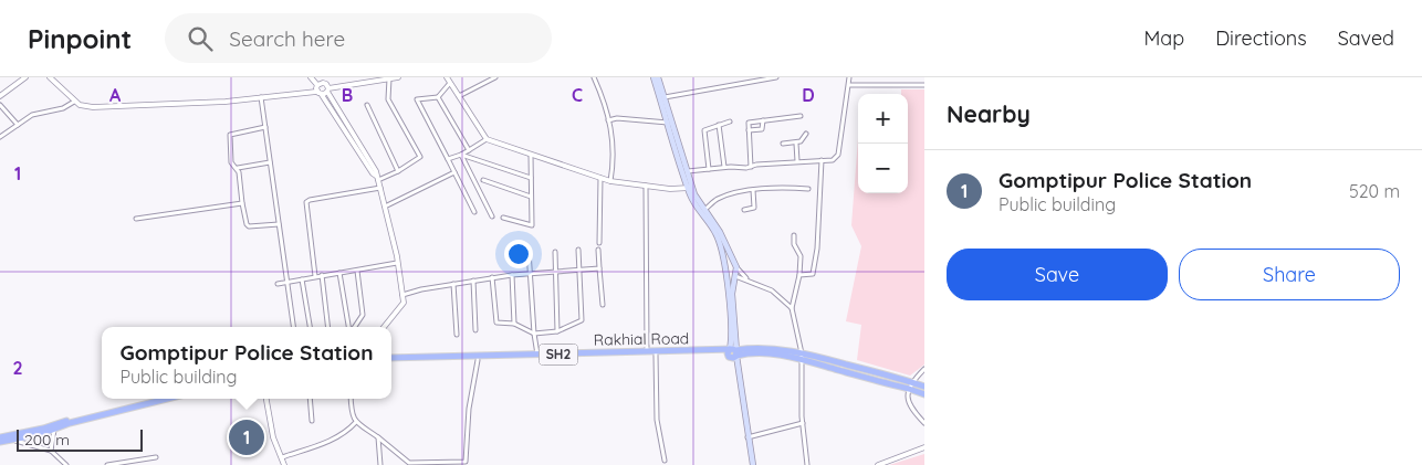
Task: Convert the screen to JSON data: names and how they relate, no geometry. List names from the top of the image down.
{
  "streets": {
    "main road": ["Rakhial Road", "SH2"]
  },
  "scale_bar": "200 m",
  "page": {
    "header": "Pinpoint",
    "search": "Search here",
    "nav": ["Map", "Directions", "Saved"],
    "heading": "Nearby",
    "map_buttons": ["+", "−"],
    "list": [
      {
        "mark": "1",
        "name": "Gomptipur Police Station",
        "note": "Public building",
        "value": "520 m"
      }
    ],
    "buttons": ["Save", "Share"],
    "popup": ["Gomptipur Police Station", "Public building"],
    "pins": "1",
    "scale": "200 m"
  },
  "grid": {
    "columns": [
      "A",
      "B",
      "C",
      "D"
    ],
    "rows": ["1", "2"]
  }
}
